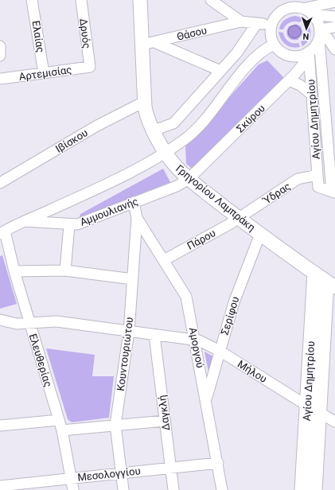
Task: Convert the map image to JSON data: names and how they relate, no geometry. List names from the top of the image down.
{
  "streets": {
    "main road": ["Αγίου Δημητρίου", "Γρηγορίου Λαμπράκη"],
    "street": [
      "Δρυός",
      "Θάσου",
      "Ελαίας",
      "Αρτεμισίας",
      "Σκύρου",
      "Ιβίσκου",
      "Ύδρας",
      "Αμμουλιανής",
      "Πάρου",
      "Σερίφου",
      "Αμοργού",
      "Κουντουριώτου",
      "Ελευθερίας",
      "Μήλου",
      "Δαγκλή",
      "Μεσολογγίου"
    ]
  },
  "crossings": [
    ["Δρυός", "Αρτεμισίας"],
    ["Θάσου", "Γρηγορίου Λαμπράκη"],
    ["Ελαίας", "Αρτεμισίας"],
    ["Σκύρου", "Αγίου Δημητρίου"],
    ["Σκύρου", "Γρηγορίου Λαμπράκη"],
    ["Σκύρου", "Αμμουλιανής"],
    ["Αγίου Δημητρίου", "Ύδρας"],
    ["Αγίου Δημητρίου", "Γρηγορίου Λαμπράκη"],
    ["Αγίου Δημητρίου", "Μήλου"],
    ["Ιβίσκου", "Γρηγορίου Λαμπράκη"],
    ["Ύδρας", "Γρηγορίου Λαμπράκη"],
    ["Ύδρας", "Πάρου"],
    ["Γρηγορίου Λαμπράκη", "Αμμουλιανής"],
    ["Γρηγορίου Λαμπράκη", "Πάρου"],
    ["Γρηγορίου Λαμπράκη", "Σερίφου"],
    ["Πάρου", "Αμοργού"],
    ["Σερίφου", "Αμοργού"],
    ["Σερίφου", "Μήλου"],
    ["Αμοργού", "Κουντουριώτου"],
    ["Αμοργού", "Μήλου"],
    ["Αμοργού", "Μεσολογγίου"],
    ["Κουντουριώτου", "Μήλου"],
    ["Κουντουριώτου", "Μεσολογγίου"],
    ["Ελευθερίας", "Μήλου"],
    ["Ελευθερίας", "Μεσολογγίου"],
    ["Μήλου", "Δαγκλή"],
    ["Δαγκλή", "Μεσολογγίου"]
  ],
  "north": "bottom"
}
